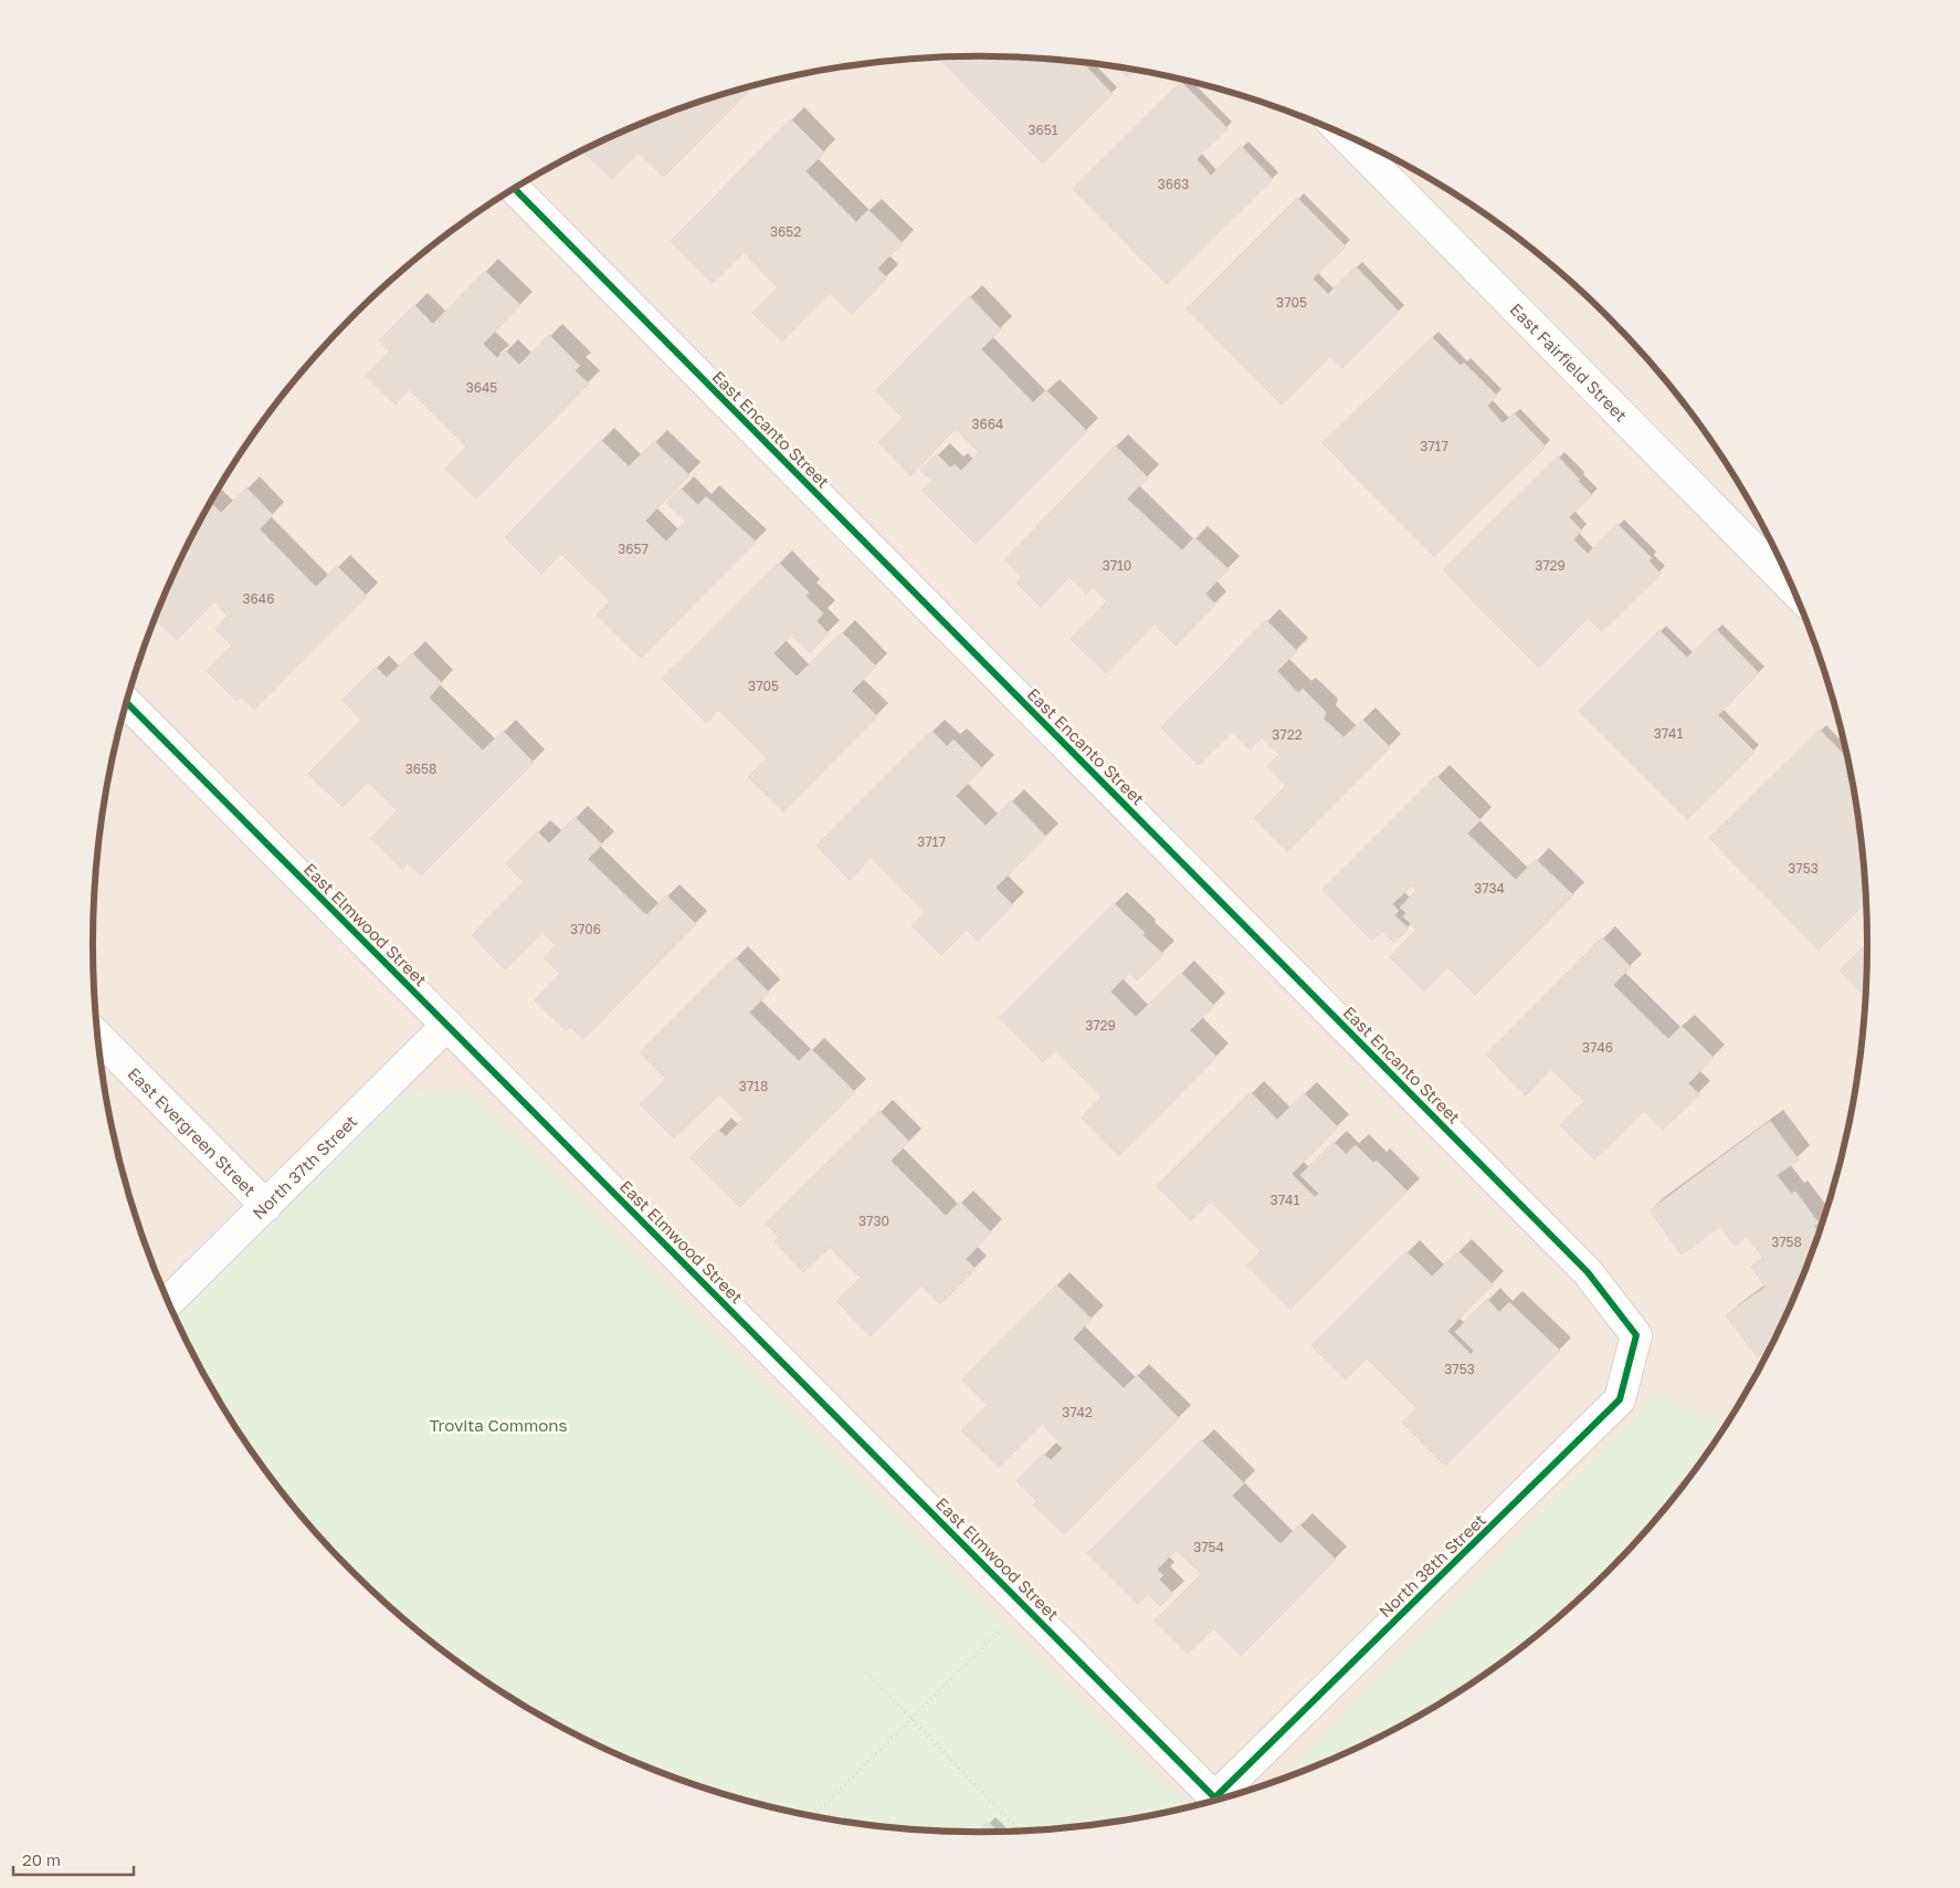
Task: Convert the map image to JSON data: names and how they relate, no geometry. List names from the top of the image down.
{
  "streets": {
    "street": [
      "East Fairfield Street",
      "East Encanto Street",
      "East Elmwood Street",
      "East Evergreen Street",
      "North 37th Street",
      "North 38th Street"
    ]
  },
  "crossings": [
    ["East Encanto Street", "North 38th Street"],
    ["East Elmwood Street", "North 37th Street"],
    ["East Evergreen Street", "North 37th Street"]
  ],
  "parks": ["Trovita Commons"],
  "house_numbers": [
    "3651",
    "3663",
    "3652",
    "3705",
    "3645",
    "3664",
    "3717",
    "3657",
    "3710",
    "3729",
    "3646",
    "3705",
    "3741",
    "3722",
    "3658",
    "3717",
    "3753",
    "3734",
    "3706",
    "3729",
    "3746",
    "3718",
    "3741",
    "3730",
    "3758",
    "3753",
    "3742",
    "3754"
  ],
  "scale_bar": "20 m"
}
